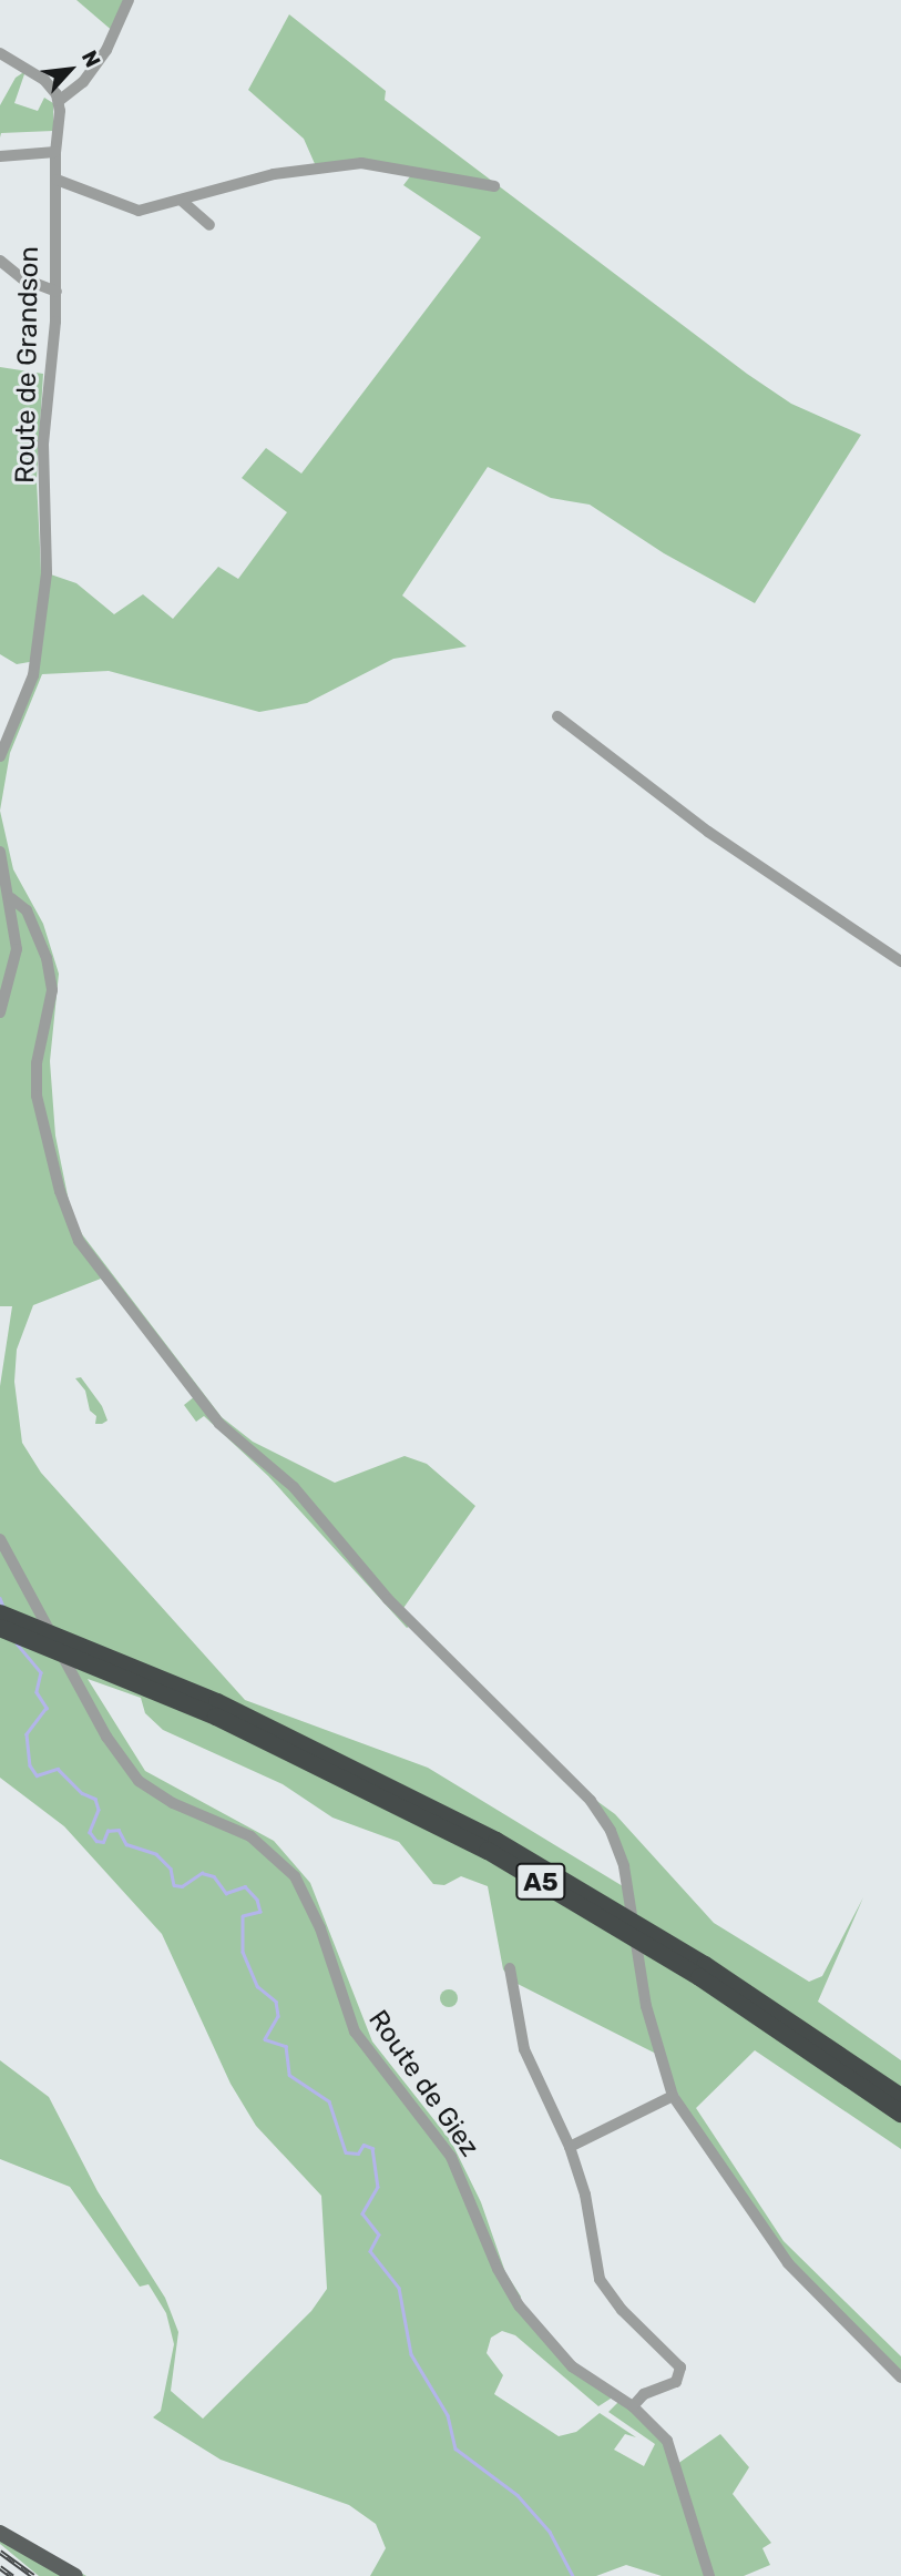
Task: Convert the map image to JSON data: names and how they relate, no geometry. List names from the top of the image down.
{
  "streets": {
    "highway": ["A5"],
    "street": ["Route de Grandson", "Route de Giez"]
  },
  "north": "top right"
}
